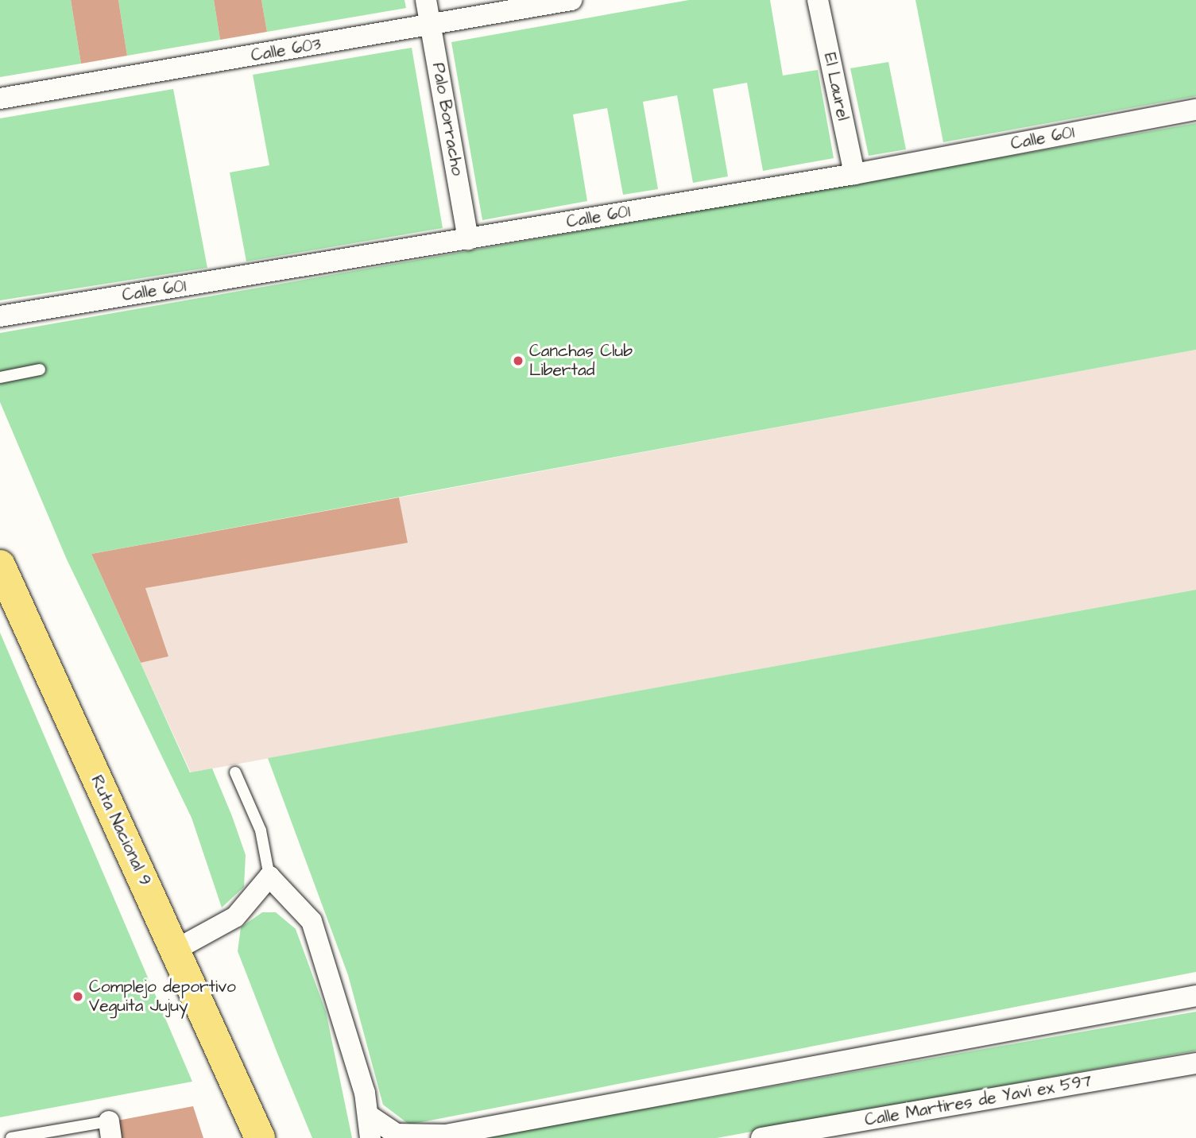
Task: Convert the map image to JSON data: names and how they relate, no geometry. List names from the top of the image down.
{
  "streets": {
    "main road": ["Ruta Nacional 9"],
    "street": [
      "Calle 603",
      "El Laurel",
      "Palo Borracho",
      "Calle 601",
      "Calle Martires de Yavi ex 597"
    ]
  },
  "crossings": [
    ["Calle 603", "Palo Borracho"],
    ["El Laurel", "Calle 601"],
    ["Palo Borracho", "Calle 601"]
  ],
  "places": ["Canchas Club Libertad", "Complejo deportivo Veguita Jujuy"]
}
